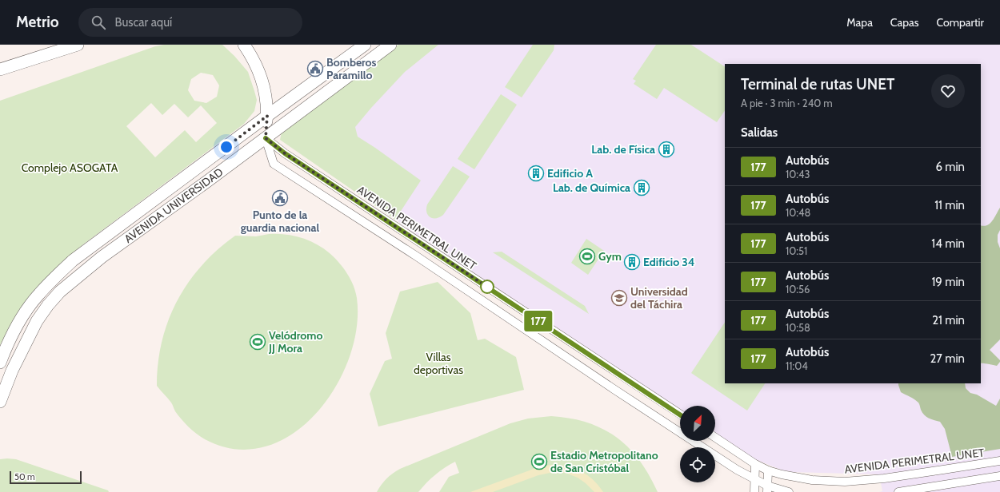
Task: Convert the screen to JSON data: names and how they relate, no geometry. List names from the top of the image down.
{
  "streets": {
    "street": ["AVENIDA UNIVERSIDAD", "AVENIDA PERIMETRAL UNET"]
  },
  "crossings": [
    ["AVENIDA UNIVERSIDAD", "AVENIDA PERIMETRAL UNET"]
  ],
  "parks": ["Complejo ASOGATA", "Villas deportivas"],
  "places": {
    "public building": ["Bomberos Paramillo", "Punto de la guardia nacional"],
    "building": [
      "Lab. de Física",
      "Edificio A",
      "Lab. de Química",
      "Edificio 34"
    ],
    "sports": ["Gym", "Velódromo JJ Mora", "Estadio Metropolitano de San Cristóbal"],
    "school or university": ["Universidad del Táchira"]
  },
  "lines": ["bus line 177"],
  "scale_bar": "50 m",
  "north": "top right",
  "page": {
    "header": "Metrio",
    "search": "Buscar aquí",
    "nav": ["Mapa", "Capas", "Compartir"],
    "on_map": "177",
    "heading": [
      ["Terminal de rutas UNET", "A pie · 3 min · 240 m"],
      "Salidas"
    ],
    "list": [
      {
        "mark": "177",
        "name": "Autobús",
        "note": "10:43",
        "value": "6 min"
      },
      {
        "mark": "177",
        "name": "Autobús",
        "note": "10:48",
        "value": "11 min"
      },
      {
        "mark": "177",
        "name": "Autobús",
        "note": "10:51",
        "value": "14 min"
      },
      {
        "mark": "177",
        "name": "Autobús",
        "note": "10:56",
        "value": "19 min"
      },
      {
        "mark": "177",
        "name": "Autobús",
        "note": "10:58",
        "value": "21 min"
      },
      {
        "mark": "177",
        "name": "Autobús",
        "note": "11:04",
        "value": "27 min"
      }
    ],
    "scale": "50 m"
  }
}
